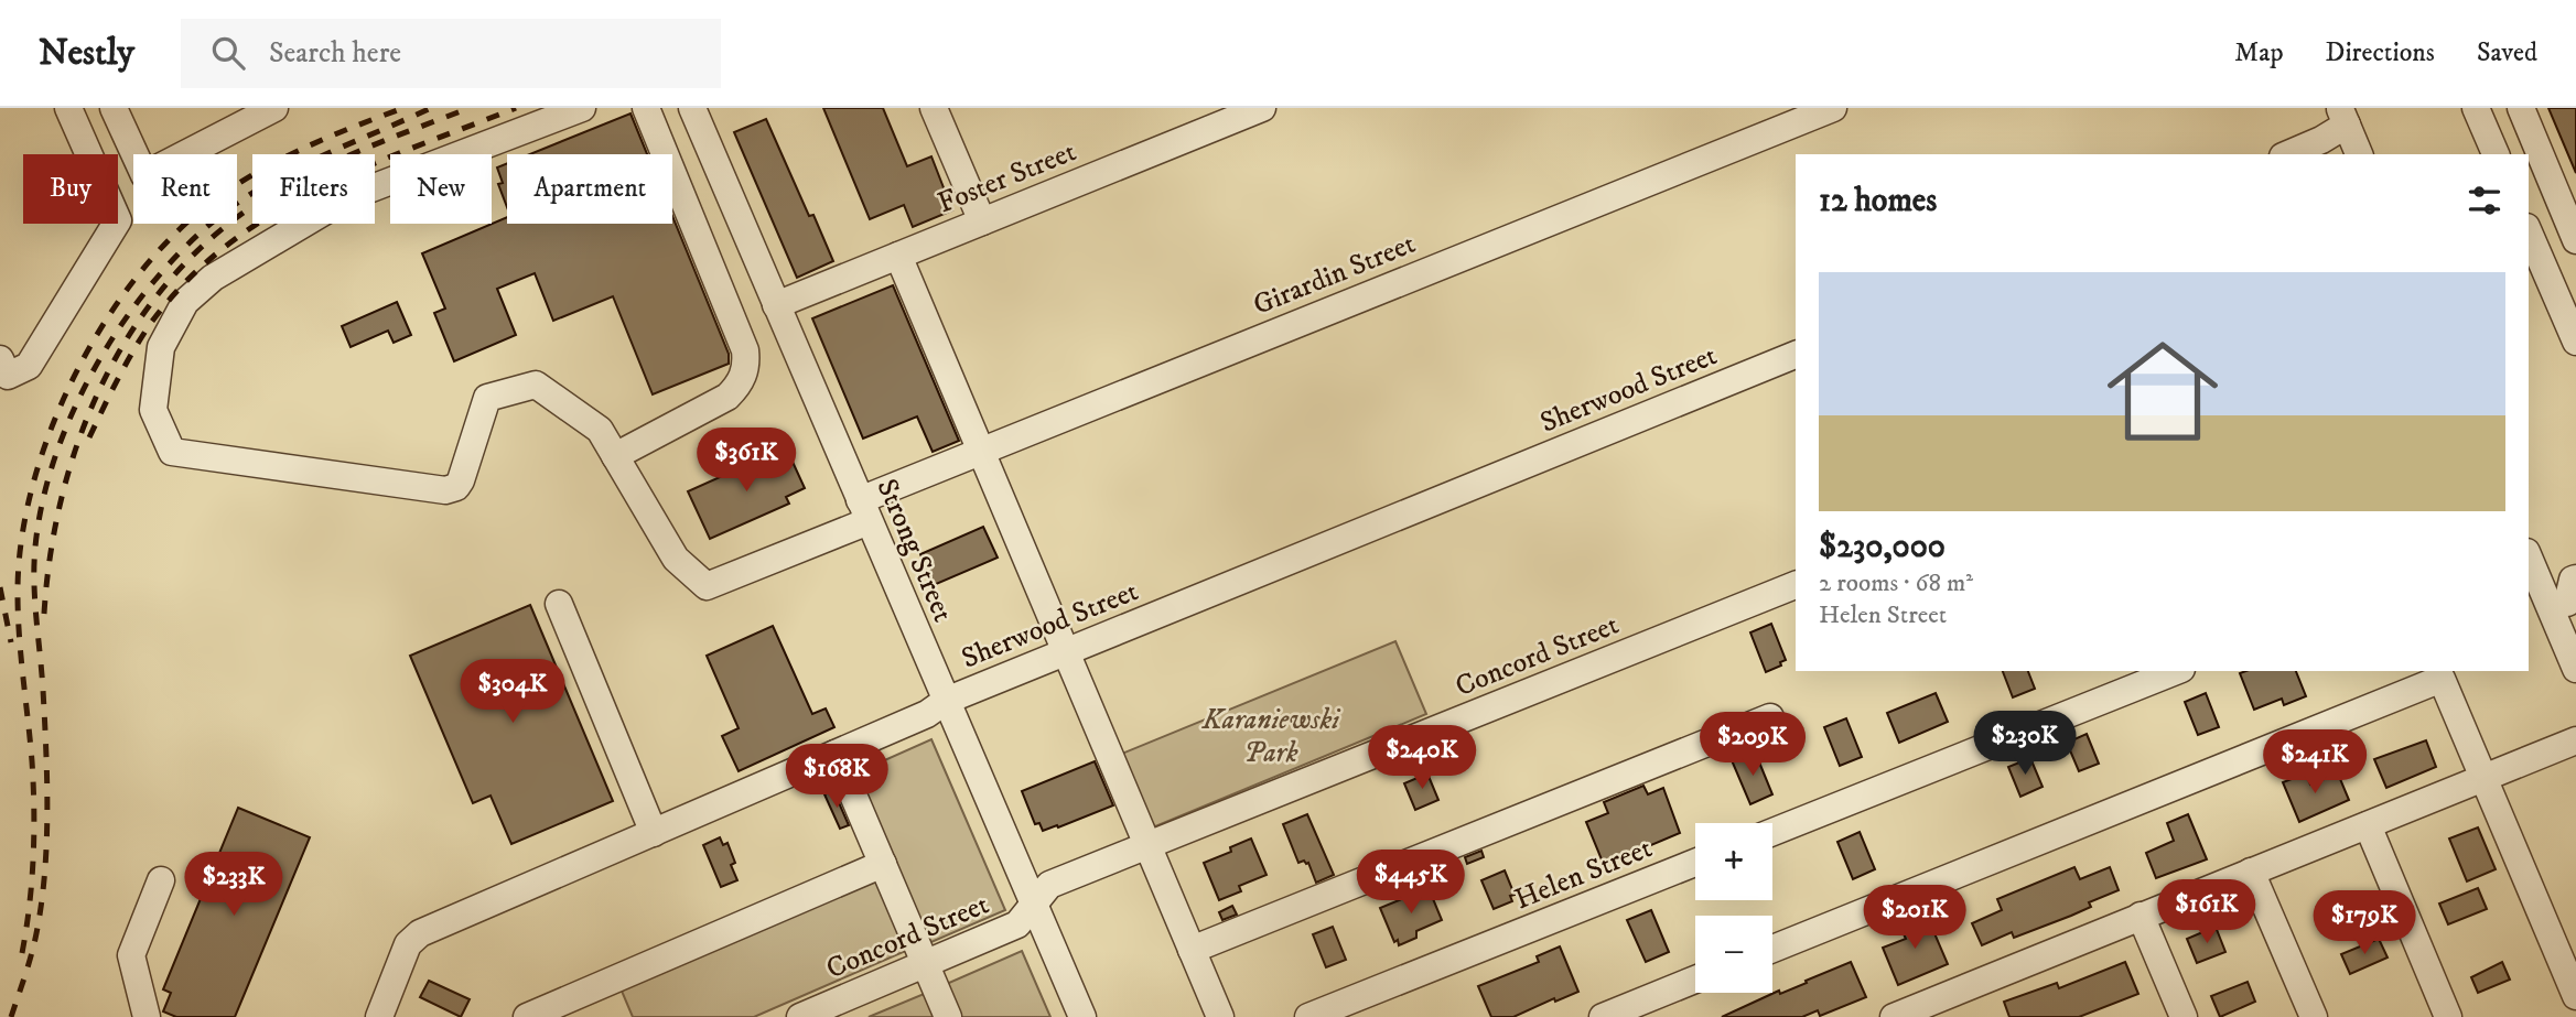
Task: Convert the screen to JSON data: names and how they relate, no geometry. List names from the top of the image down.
{
  "streets": {
    "street": [
      "Foster Street",
      "Girardin Street",
      "Sherwood Street",
      "Strong Street",
      "Concord Street",
      "Helen Street"
    ]
  },
  "crossings": [
    ["Foster Street", "Strong Street"],
    ["Girardin Street", "Strong Street"],
    ["Sherwood Street", "Strong Street"],
    ["Strong Street", "Concord Street"]
  ],
  "parks": ["Karaniewski Park"],
  "page": {
    "header": "Nestly",
    "search": "Search here",
    "nav": ["Map", "Directions", "Saved"],
    "chip": [
      "Buy",
      "Rent",
      "Filters",
      "New",
      "Apartment"
    ],
    "heading": "12 homes",
    "list": [
      {
        "name": "$230,000",
        "note": "2 rooms · 68 m² · Helen Street"
      }
    ],
    "price": [
      "$361K",
      "$304K",
      "$230K",
      "$209K",
      "$240K",
      "$241K",
      "$168K",
      "$445K",
      "$233K",
      "$161K",
      "$201K",
      "$179K"
    ],
    "map_buttons": ["+", "−"]
  }
}
